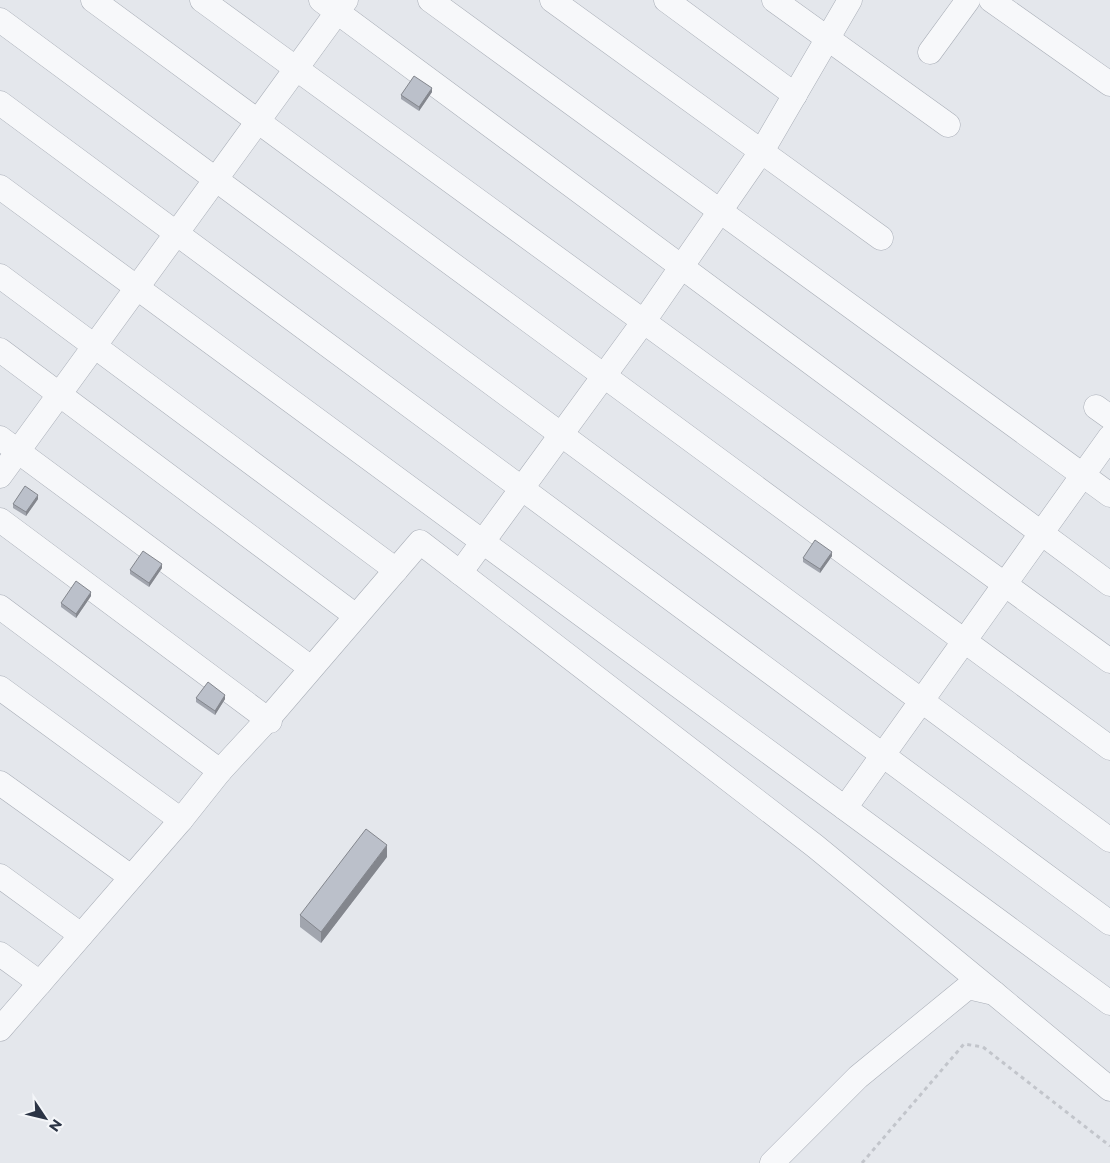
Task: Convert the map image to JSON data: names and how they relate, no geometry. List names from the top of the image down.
{
  "north": "bottom right"
}
